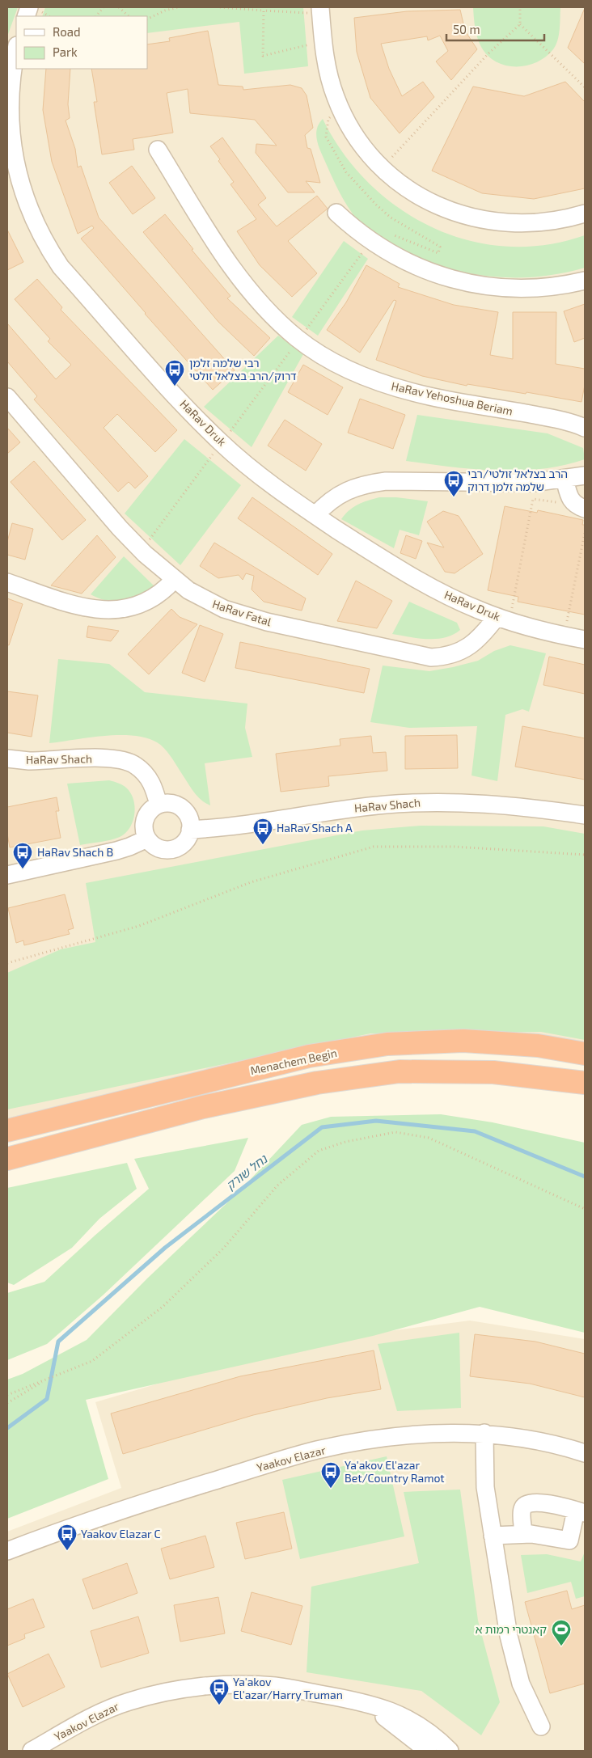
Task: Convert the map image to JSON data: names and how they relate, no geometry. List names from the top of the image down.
{
  "streets": {
    "highway": ["Menachem Begin"],
    "street": [
      "HaRav Yehoshua Beriam",
      "HaRav Druk",
      "HaRav Fatal",
      "HaRav Shach",
      "Yaakov Elazar"
    ]
  },
  "crossings": [
    ["HaRav Druk", "HaRav Fatal"]
  ],
  "water": ["נחל שורק"],
  "places": {
    "bus stop": [
      "רבי שלמה זלמן דרוק/הרב בצלאל זולטי",
      "הרב בצלאל זולטי/רבי שלמה זלמן דרוק",
      "HaRav Shach A",
      "HaRav Shach B",
      "Ya'akov El'azar Bet/Country Ramot",
      "Yaakov Elazar C",
      "Ya'akov El'azar/Harry Truman"
    ],
    "sports": ["קאנטרי רמות א"]
  },
  "legend": ["Road", "Park"],
  "scale_bar": "50 m"
}
